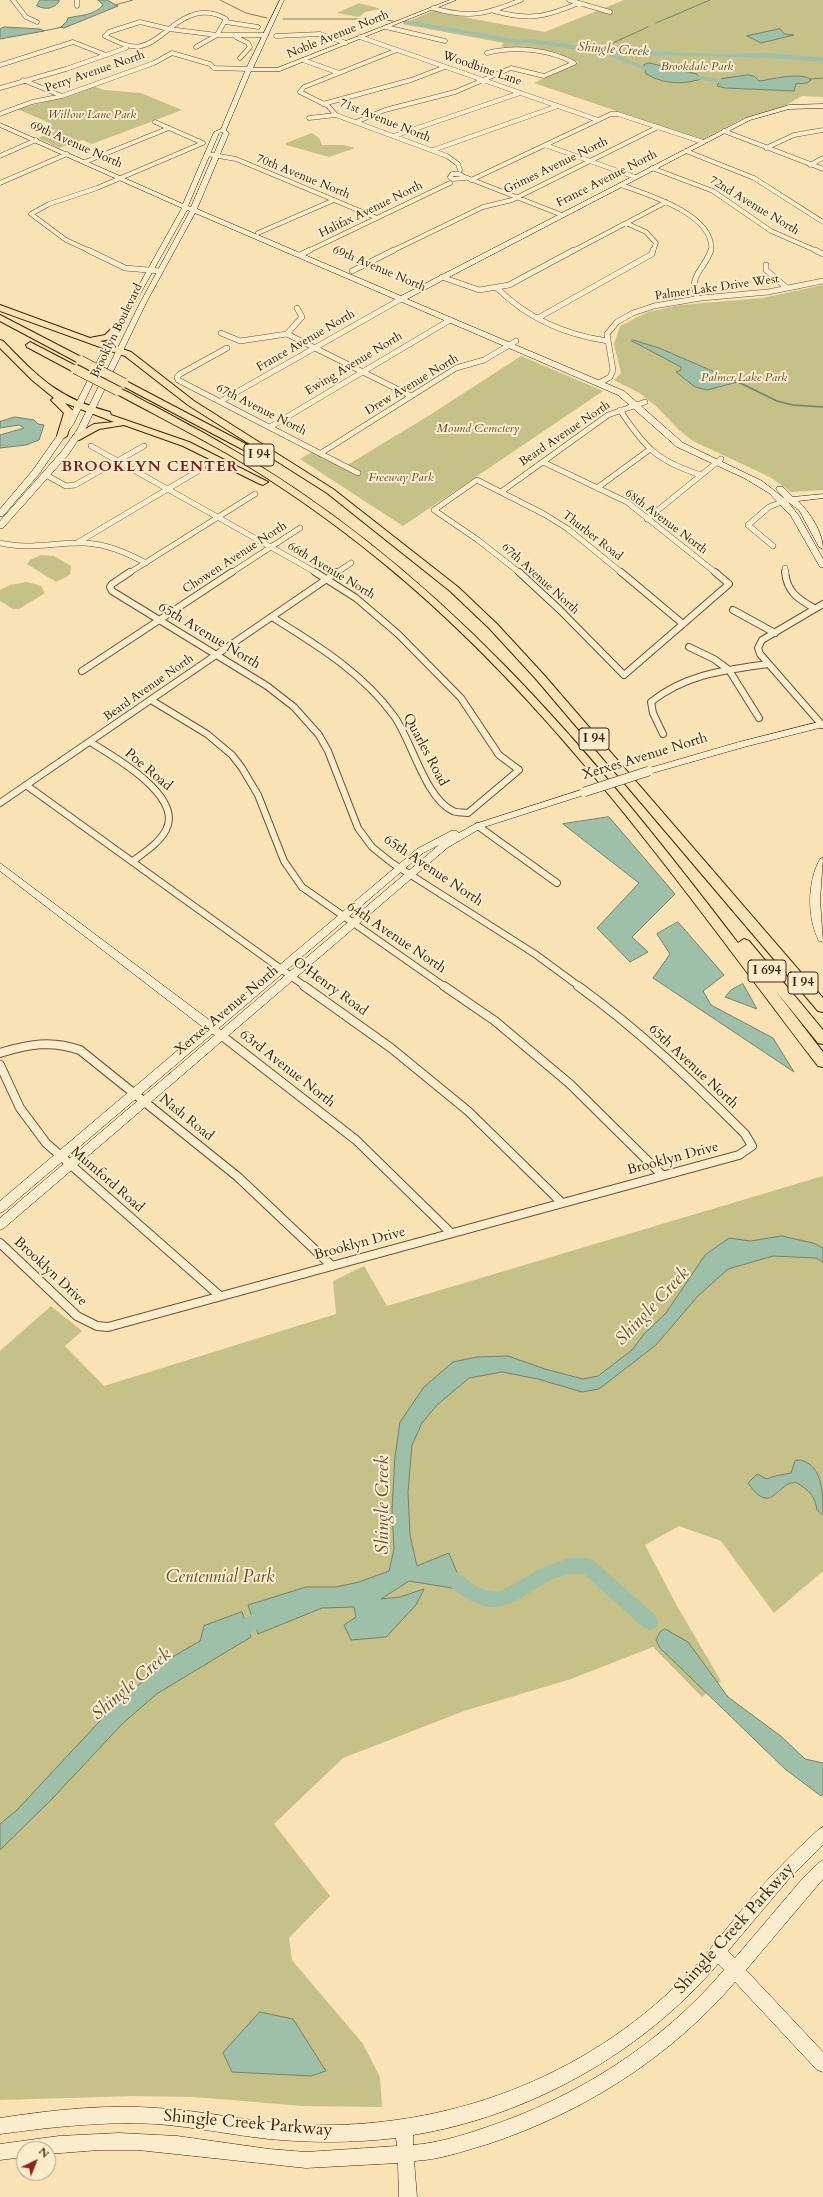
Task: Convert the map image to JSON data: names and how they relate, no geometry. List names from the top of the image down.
{
  "streets": {
    "highway": ["I 94", "I 694"],
    "street": [
      "Noble Avenue North",
      "Woodbine Lane",
      "Perry Avenue North",
      "71st Avenue North",
      "69th Avenue North",
      "Grimes Avenue North",
      "70th Avenue North",
      "France Avenue North",
      "72nd Avenue North",
      "Halifax Avenue North",
      "Palmer Lake Drive West",
      "Brooklyn Boulevard",
      "Ewing Avenue North",
      "Drew Avenue North",
      "67th Avenue North",
      "Beard Avenue North",
      "68th Avenue North",
      "Thurber Road",
      "Chowen Avenue North",
      "66th Avenue North",
      "65th Avenue North",
      "Quarles Road",
      "Xerxes Avenue North",
      "Poe Road",
      "64th Avenue North",
      "O'Henry Road",
      "63rd Avenue North",
      "Nash Road",
      "Brooklyn Drive",
      "Mumford Road",
      "Shingle Creek Parkway"
    ]
  },
  "crossings": [
    ["Noble Avenue North", "Woodbine Lane"],
    ["Noble Avenue North", "Perry Avenue North"],
    ["Noble Avenue North", "Brooklyn Boulevard"],
    ["Perry Avenue North", "Brooklyn Boulevard"],
    ["71st Avenue North", "Halifax Avenue North"],
    ["69th Avenue North", "Grimes Avenue North"],
    ["69th Avenue North", "France Avenue North"],
    ["69th Avenue North", "Halifax Avenue North"],
    ["69th Avenue North", "Brooklyn Boulevard"],
    ["69th Avenue North", "Ewing Avenue North"],
    ["69th Avenue North", "Drew Avenue North"],
    ["70th Avenue North", "Halifax Avenue North"],
    ["70th Avenue North", "Brooklyn Boulevard"],
    ["France Avenue North", "72nd Avenue North"],
    ["France Avenue North", "67th Avenue North"],
    ["Ewing Avenue North", "67th Avenue North"],
    ["Drew Avenue North", "67th Avenue North"],
    ["67th Avenue North", "68th Avenue North"],
    ["67th Avenue North", "Thurber Road"],
    ["Beard Avenue North", "68th Avenue North"],
    ["Beard Avenue North", "Thurber Road"],
    ["Beard Avenue North", "66th Avenue North"],
    ["Beard Avenue North", "65th Avenue North"],
    ["Beard Avenue North", "Quarles Road"],
    ["Beard Avenue North", "Poe Road"],
    ["Beard Avenue North", "64th Avenue North"],
    ["Beard Avenue North", "O'Henry Road"],
    ["I 94", "I 694"],
    ["68th Avenue North", "Thurber Road"],
    ["Chowen Avenue North", "66th Avenue North"],
    ["Chowen Avenue North", "65th Avenue North"],
    ["66th Avenue North", "Quarles Road"],
    ["65th Avenue North", "Xerxes Avenue North"],
    ["65th Avenue North", "Brooklyn Drive"],
    ["Xerxes Avenue North", "64th Avenue North"],
    ["Xerxes Avenue North", "O'Henry Road"],
    ["Xerxes Avenue North", "63rd Avenue North"],
    ["Xerxes Avenue North", "Nash Road"],
    ["Xerxes Avenue North", "Mumford Road"],
    ["Poe Road", "O'Henry Road"],
    ["64th Avenue North", "Brooklyn Drive"],
    ["O'Henry Road", "Brooklyn Drive"],
    ["63rd Avenue North", "Brooklyn Drive"],
    ["Nash Road", "Brooklyn Drive"],
    ["Brooklyn Drive", "Mumford Road"]
  ],
  "districts": ["BROOKLYN CENTER"],
  "water": ["Shingle Creek"],
  "parks": [
    "Brookdale Park",
    "Willow Lane Park",
    "Palmer Lake Park",
    "Mound Cemetery",
    "Freeway Park",
    "Centennial Park"
  ],
  "north": "top right"
}
